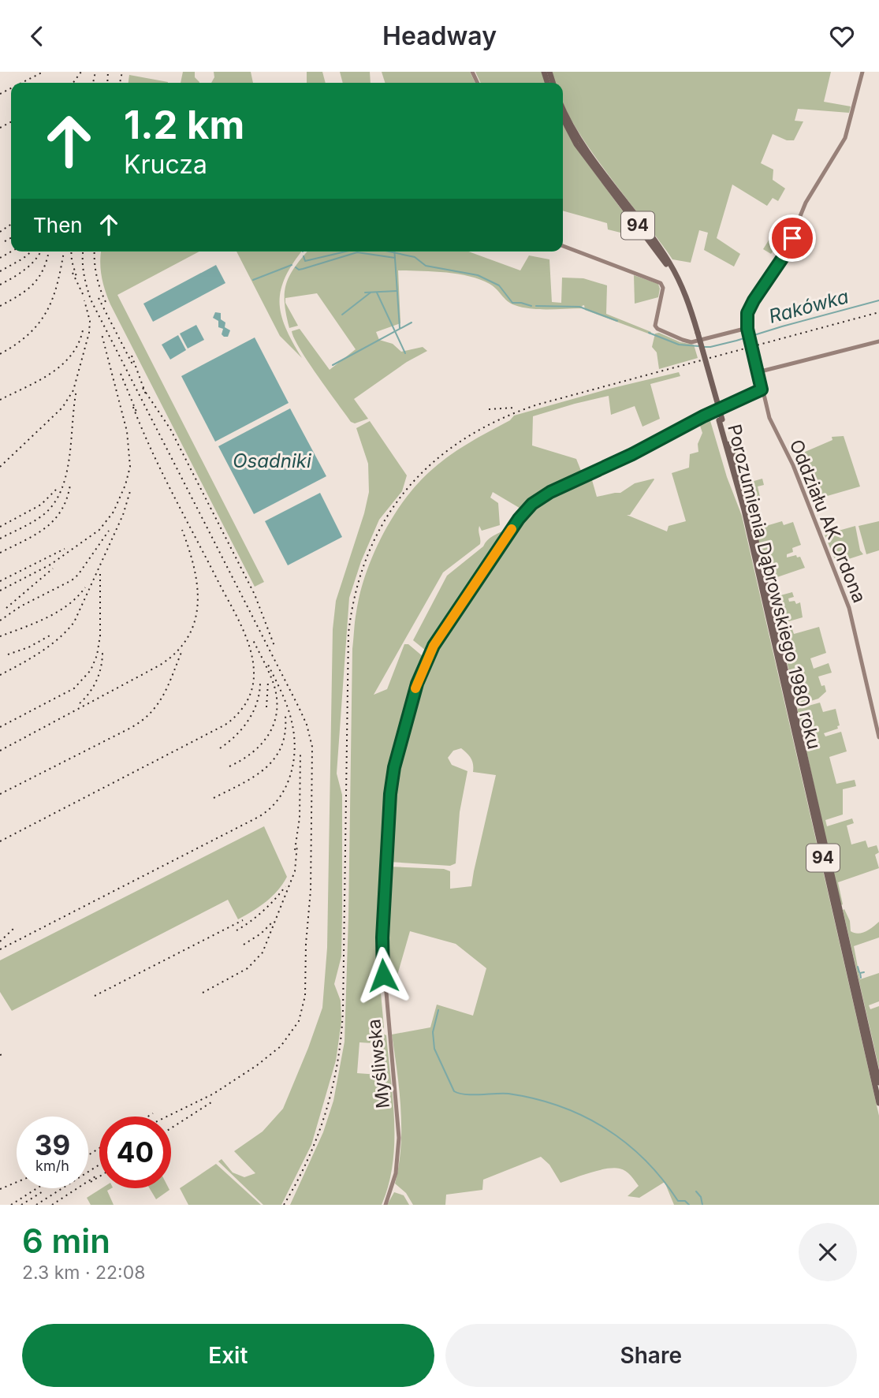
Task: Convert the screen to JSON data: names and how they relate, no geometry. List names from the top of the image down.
{
  "streets": {
    "main road": ["94", "Porozumienia Dąbrowskiego 1980 roku"],
    "street": ["Oddziału AK Ordona", "Myśliwska"]
  },
  "crossings": [
    ["Oddziału AK Ordona", "Myśliwska"]
  ],
  "water": ["Rakówka", "Osadniki"],
  "page": {
    "header": "Headway",
    "turn": ["1.2 km", "Krucza"],
    "then": "Then",
    "speed": "39 km/h",
    "limit": "40",
    "heading": ["6 min", "2.3 km · 22:08"],
    "buttons": ["Exit", "Share"]
  }
}
